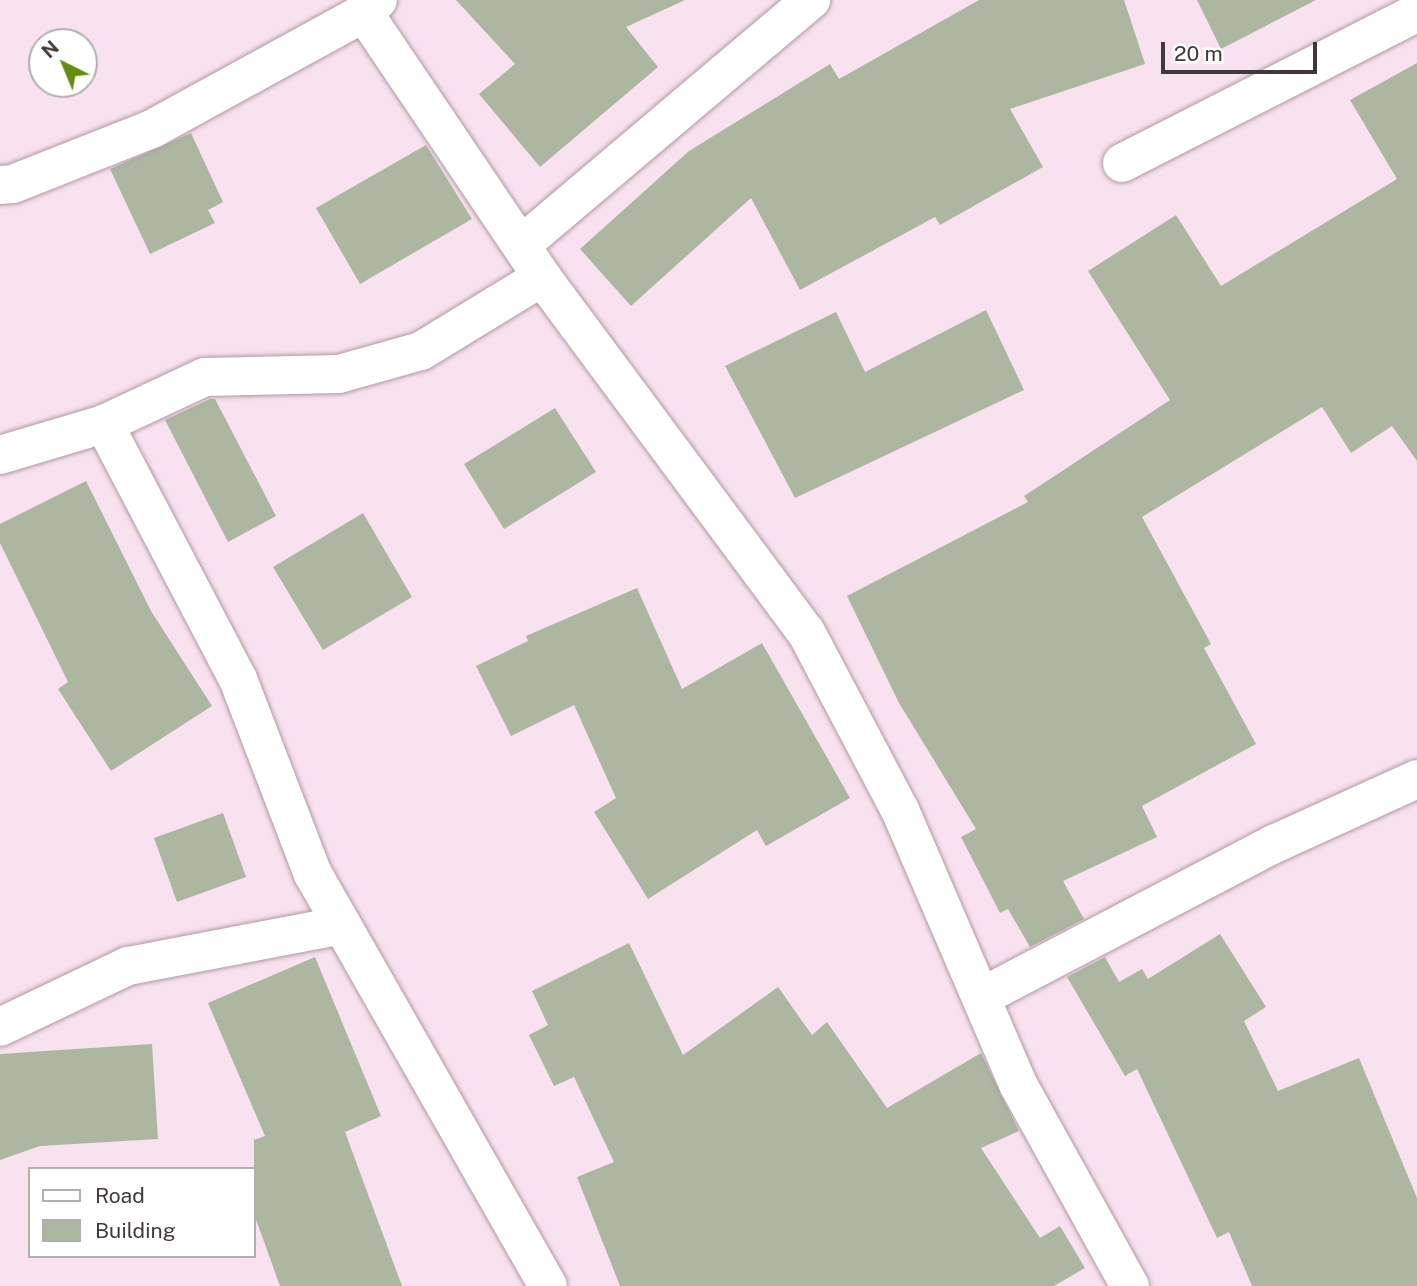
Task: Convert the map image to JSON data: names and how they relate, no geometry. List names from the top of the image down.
{
  "legend": ["Road", "Building"],
  "scale_bar": "20 m",
  "north": "top left"
}
